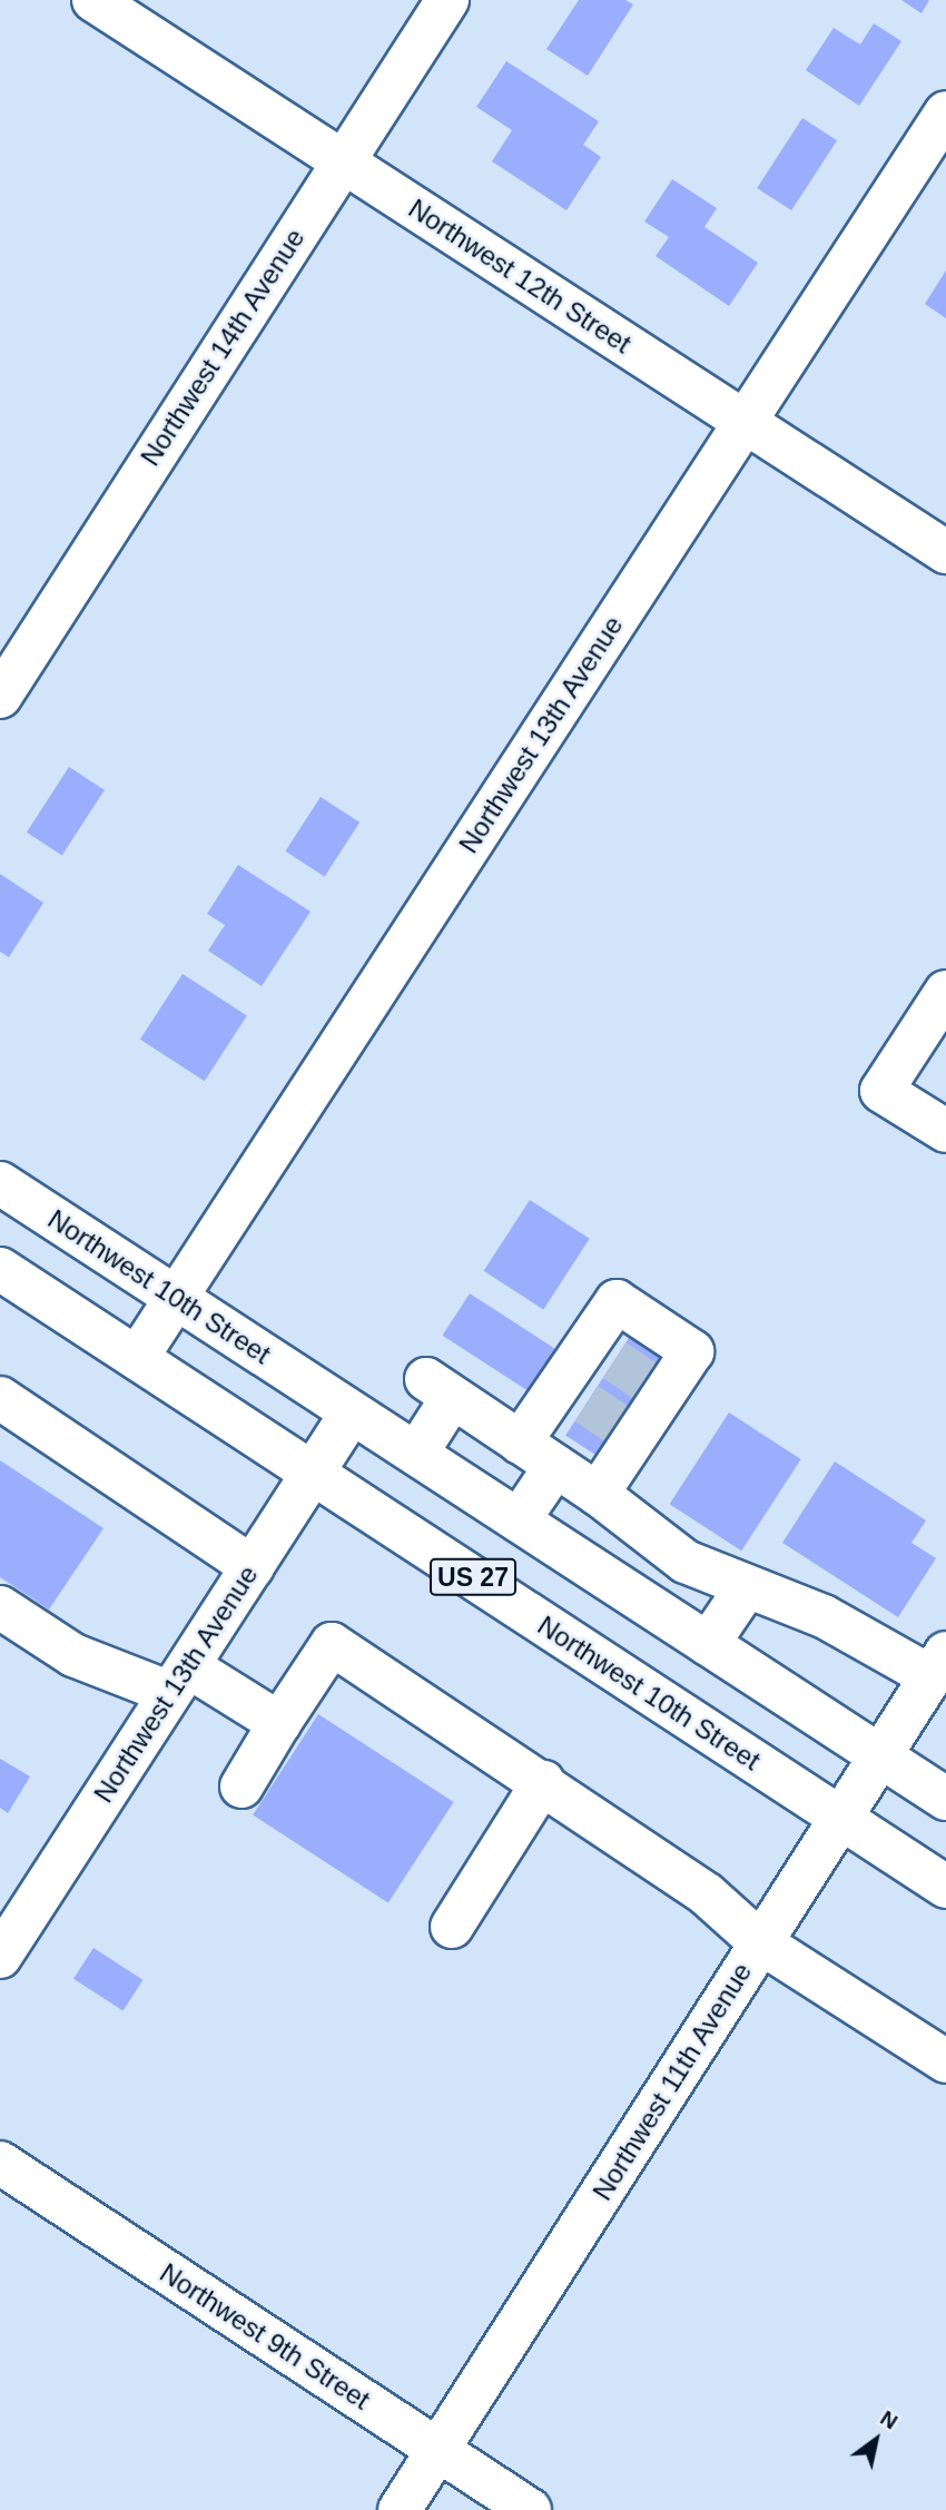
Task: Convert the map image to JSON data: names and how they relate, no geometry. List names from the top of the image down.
{
  "streets": {
    "main road": [
      "Northwest 12th Street",
      "Northwest 14th Avenue",
      "Northwest 13th Avenue",
      "Northwest 10th Street",
      "US 27",
      "Northwest 11th Avenue",
      "Northwest 9th Street"
    ]
  },
  "crossings": [
    ["Northwest 12th Street", "Northwest 14th Avenue"],
    ["Northwest 12th Street", "Northwest 13th Avenue"],
    ["Northwest 13th Avenue", "Northwest 10th Street"],
    ["Northwest 10th Street", "Northwest 11th Avenue"],
    ["Northwest 11th Avenue", "Northwest 9th Street"]
  ],
  "north": "top right"
}
